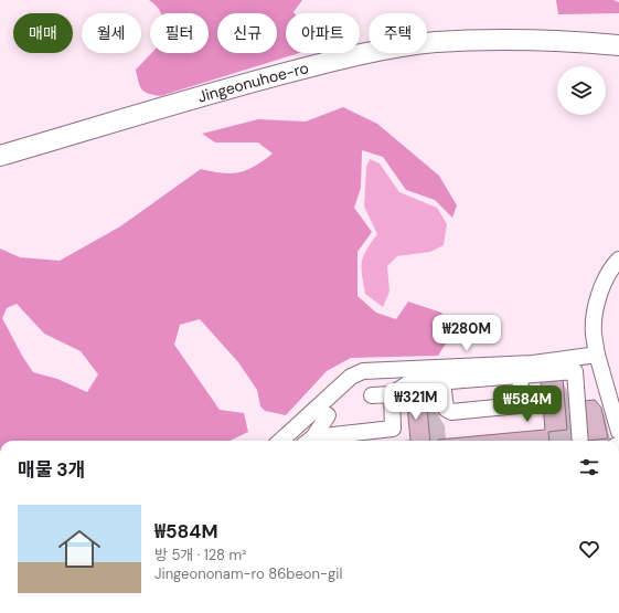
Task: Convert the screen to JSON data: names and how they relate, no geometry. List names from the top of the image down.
{
  "streets": {
    "main road": ["Jingeonuhoe-ro"]
  },
  "page": {
    "chip": [
      "매매",
      "월세",
      "필터",
      "신규",
      "아파트",
      "주택"
    ],
    "price": ["₩280M", "₩321M", "₩584M"],
    "heading": "매물 3개",
    "list": [
      {
        "name": "₩584M",
        "note": "방 5개 · 128 m² · Jingeononam-ro 86beon-gil"
      }
    ]
  }
}
